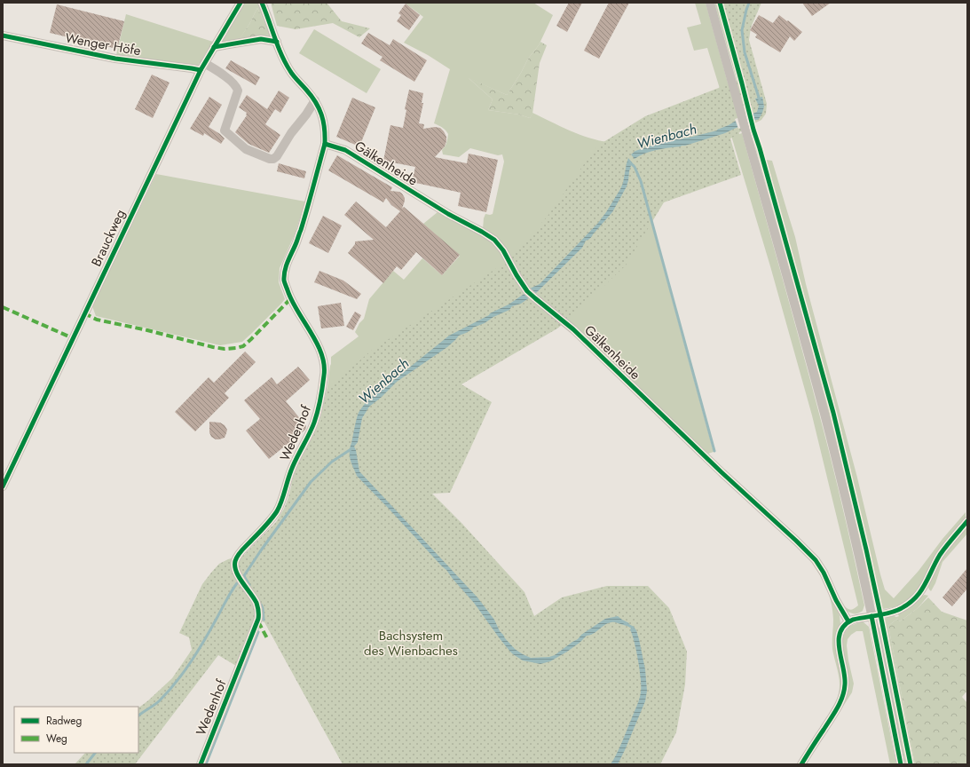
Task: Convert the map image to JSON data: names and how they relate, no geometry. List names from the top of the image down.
{
  "streets": {
    "street": [
      "Wenger Höfe",
      "Gälkenheide",
      "Brauckweg",
      "Wedenhof"
    ]
  },
  "crossings": [
    ["Wenger Höfe", "Brauckweg"],
    ["Wenger Höfe", "Wedenhof"],
    ["Gälkenheide", "Wedenhof"]
  ],
  "water": ["Wienbach"],
  "parks": ["Bachsystem des Wienbaches"],
  "legend": ["Radweg", "Weg"]
}
